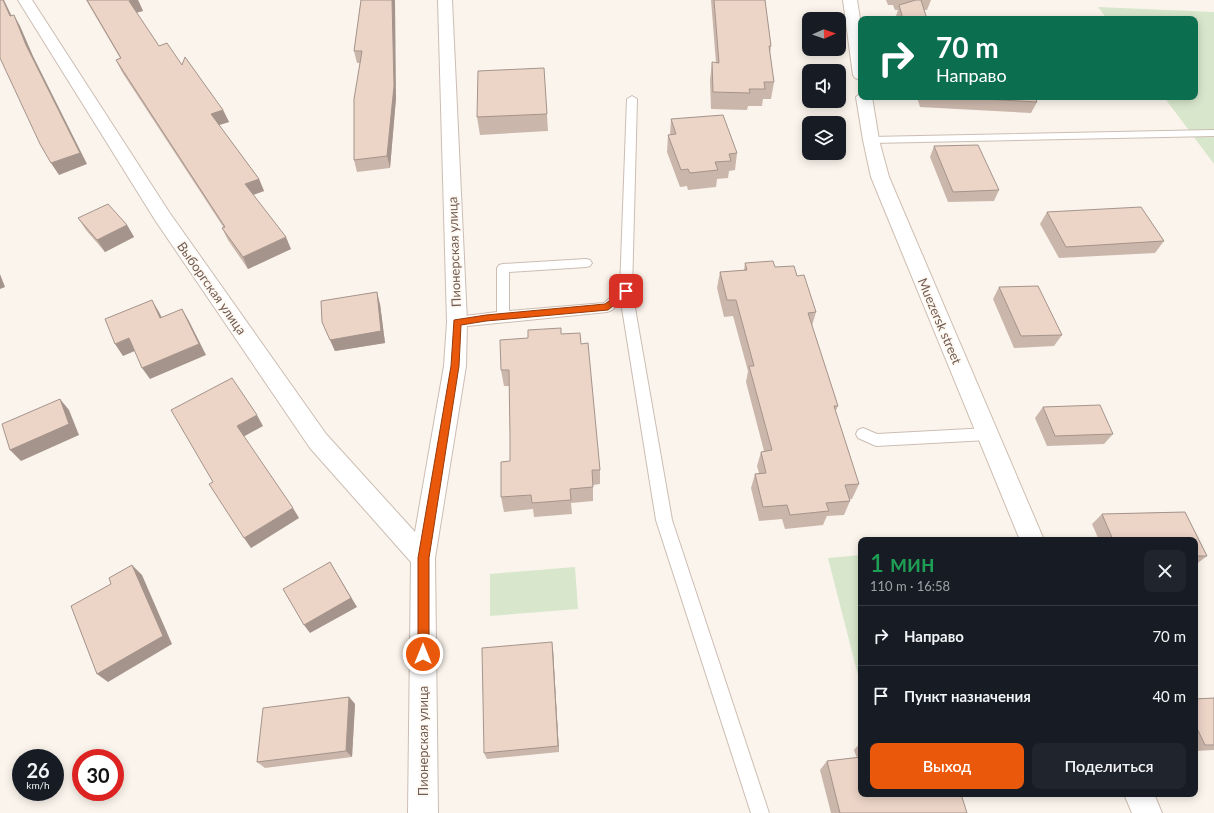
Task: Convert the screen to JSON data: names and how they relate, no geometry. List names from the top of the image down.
{
  "streets": {
    "street": ["Пионерская улица", "Выборгская улица", "Muezersk street"]
  },
  "crossings": [
    ["Пионерская улица", "Выборгская улица"]
  ],
  "north": "right",
  "page": {
    "turn": ["70 m", "Направо"],
    "heading": ["1 мин", "110 m · 16:58"],
    "list": [
      {
        "name": "Направо",
        "value": "70 m"
      },
      {
        "name": "Пункт назначения",
        "value": "40 m"
      }
    ],
    "buttons": ["Выход", "Поделиться"],
    "speed": "26 km/h",
    "limit": "30"
  }
}
